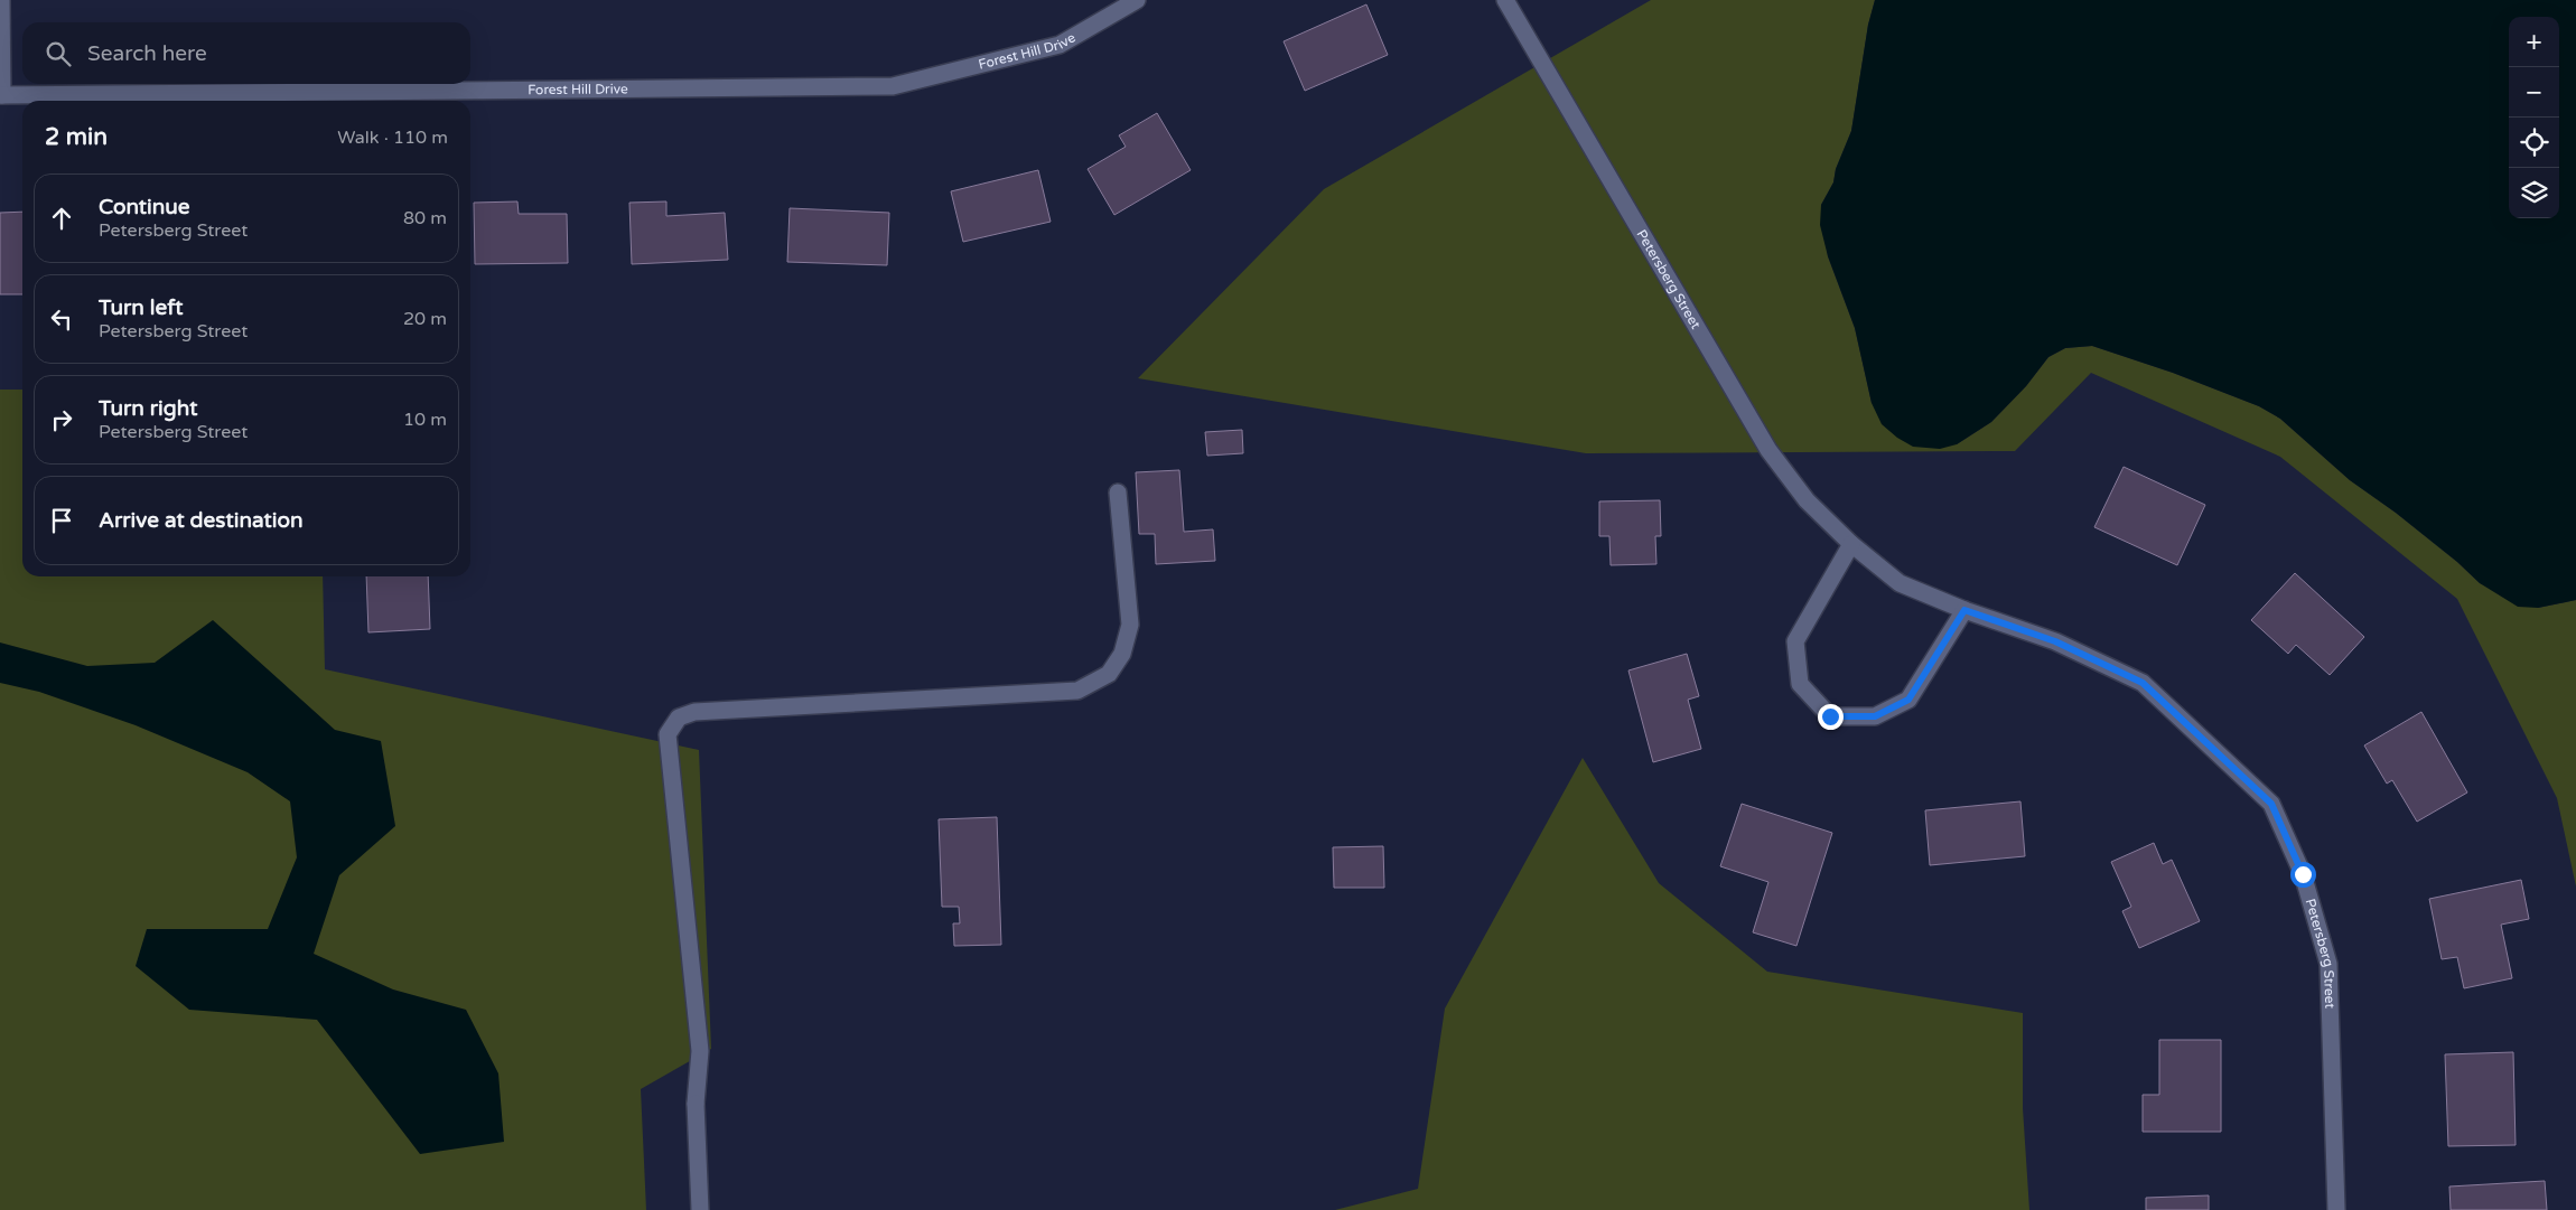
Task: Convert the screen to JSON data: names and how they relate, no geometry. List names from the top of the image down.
{
  "streets": {
    "street": ["Forest Hill Drive", "Petersberg Street"]
  },
  "page": {
    "map_buttons": ["+", "−"],
    "search": "Search here",
    "heading": ["2 min", "Walk · 110 m"],
    "list": [
      ["Continue", "Petersberg Street", "80 m"],
      ["Turn left", "Petersberg Street", "20 m"],
      ["Turn right", "Petersberg Street", "10 m"],
      "Arrive at destination"
    ]
  }
}
